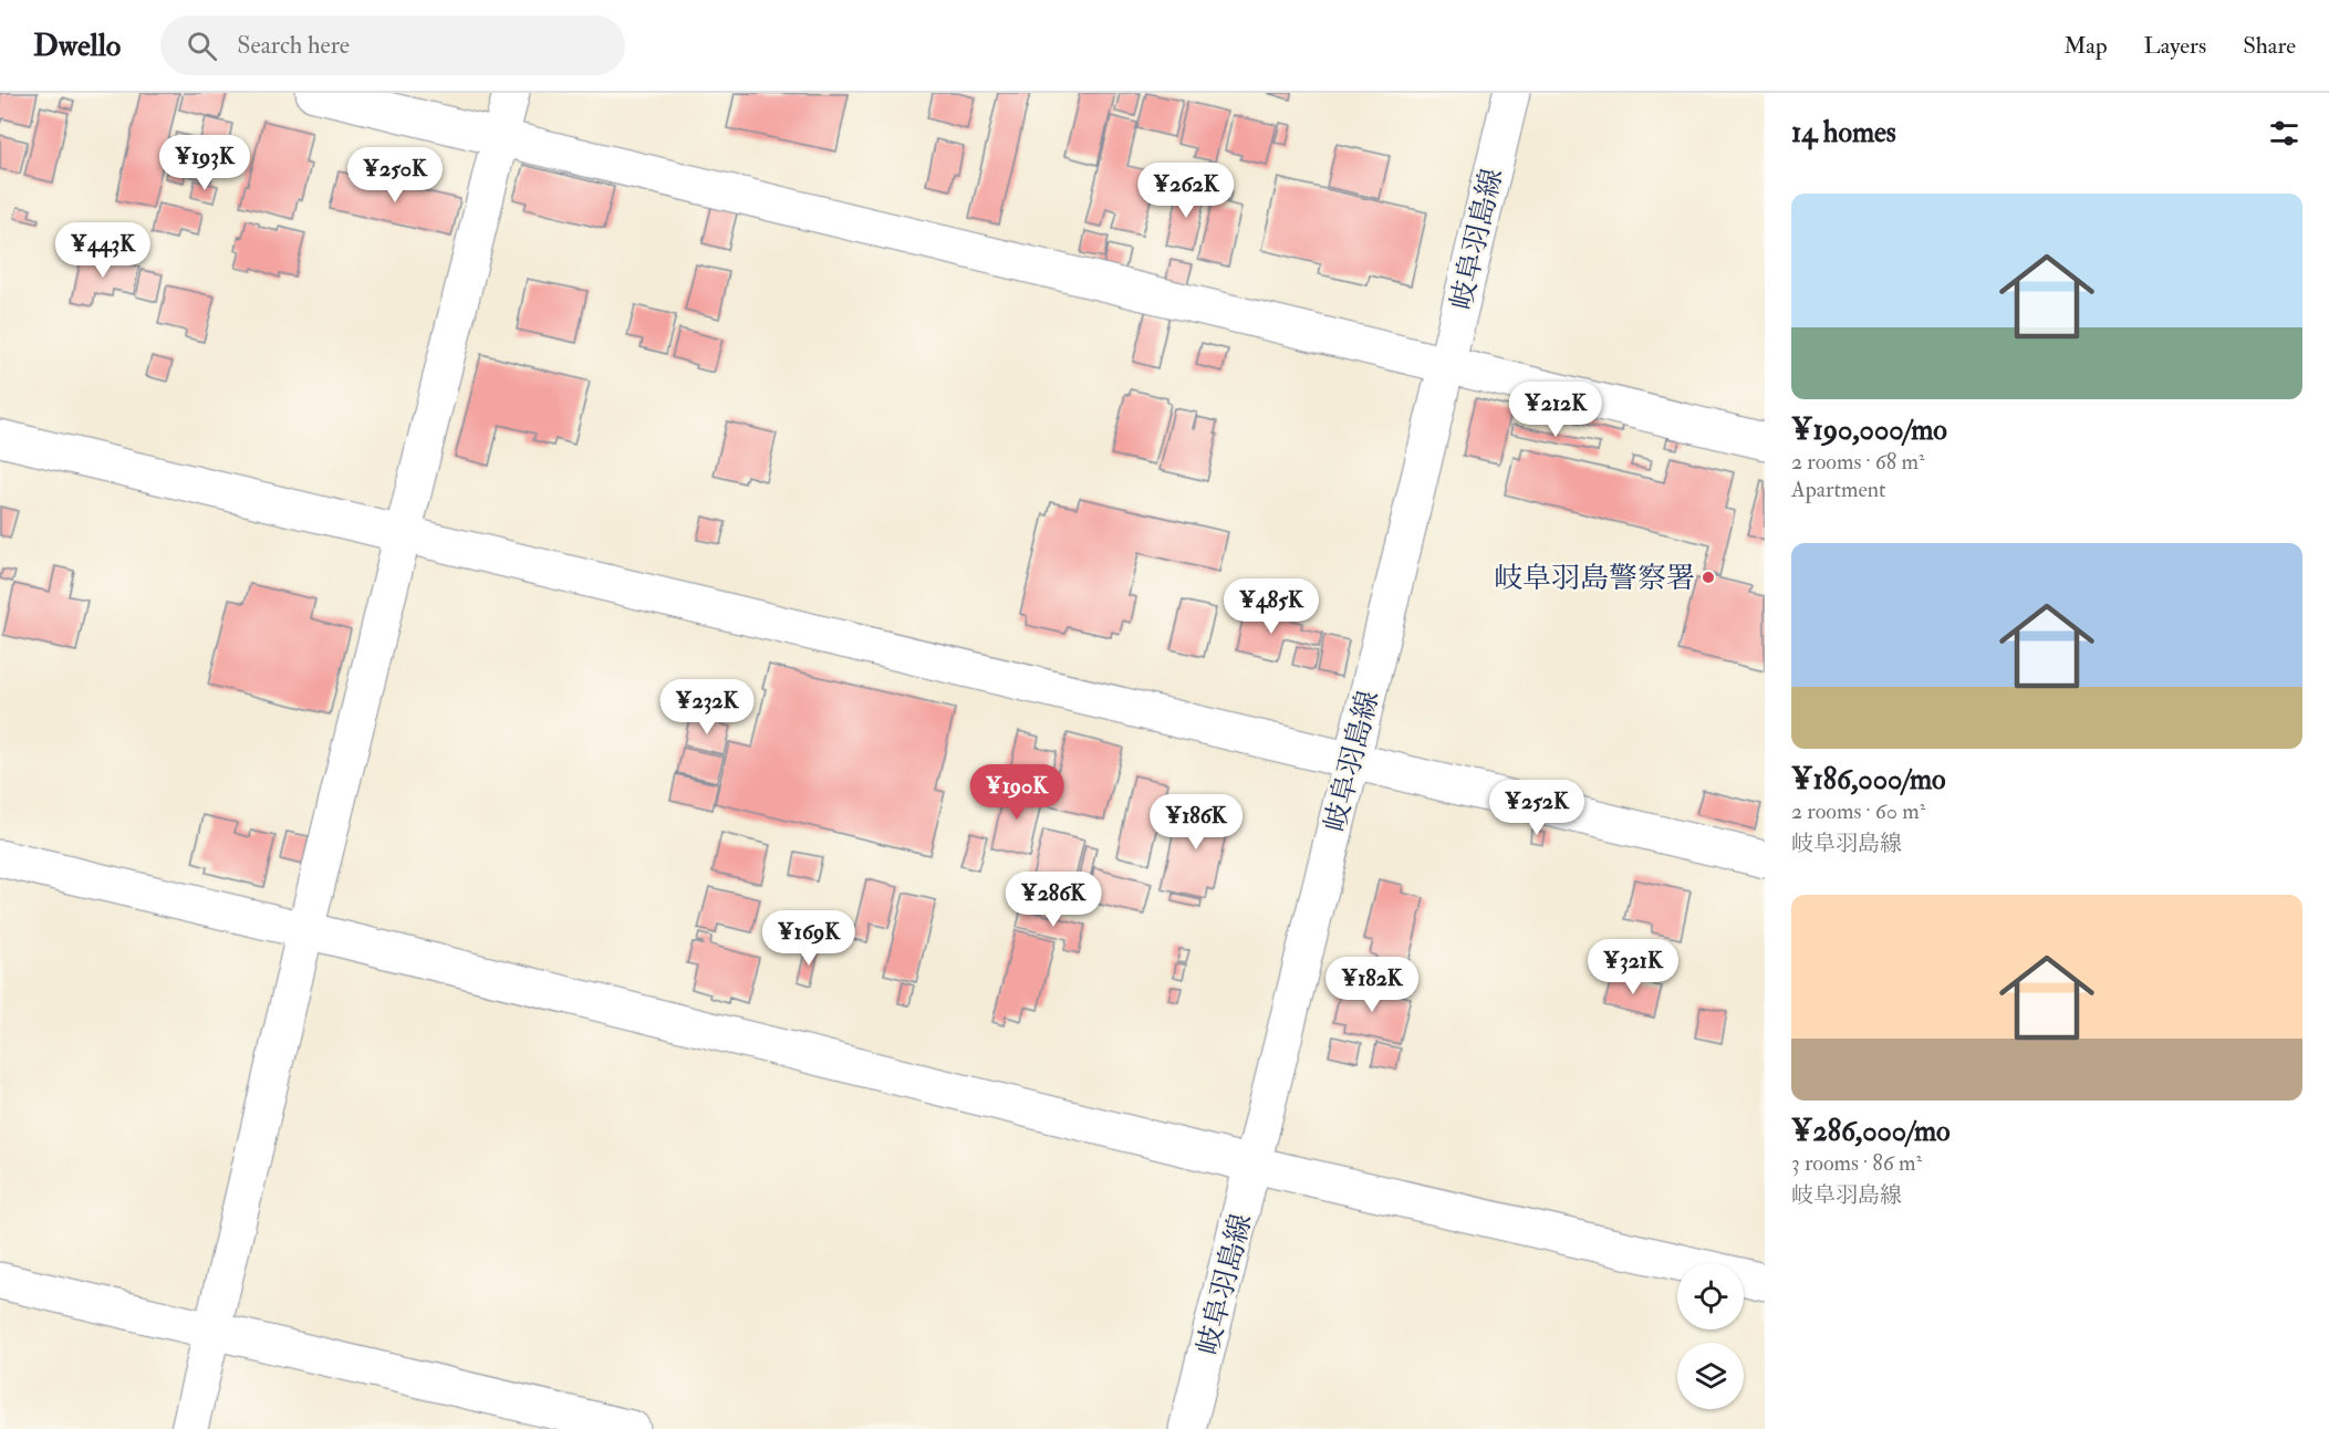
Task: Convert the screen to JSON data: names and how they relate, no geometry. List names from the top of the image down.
{
  "streets": {
    "street": ["岐阜羽島線"]
  },
  "places": ["岐阜羽島警察署"],
  "page": {
    "header": "Dwello",
    "search": "Search here",
    "nav": ["Map", "Layers", "Share"],
    "heading": "14 homes",
    "price": [
      "¥193K",
      "¥250K",
      "¥262K",
      "¥443K",
      "¥212K",
      "¥485K",
      "¥232K",
      "¥190K",
      "¥252K",
      "¥186K",
      "¥286K",
      "¥169K",
      "¥321K",
      "¥182K"
    ],
    "list": [
      {
        "name": "¥190,000/mo",
        "note": "2 rooms · 68 m² · Apartment"
      },
      {
        "name": "¥186,000/mo",
        "note": "2 rooms · 60 m² · 岐阜羽島線"
      },
      {
        "name": "¥286,000/mo",
        "note": "3 rooms · 86 m² · 岐阜羽島線"
      }
    ]
  }
}
